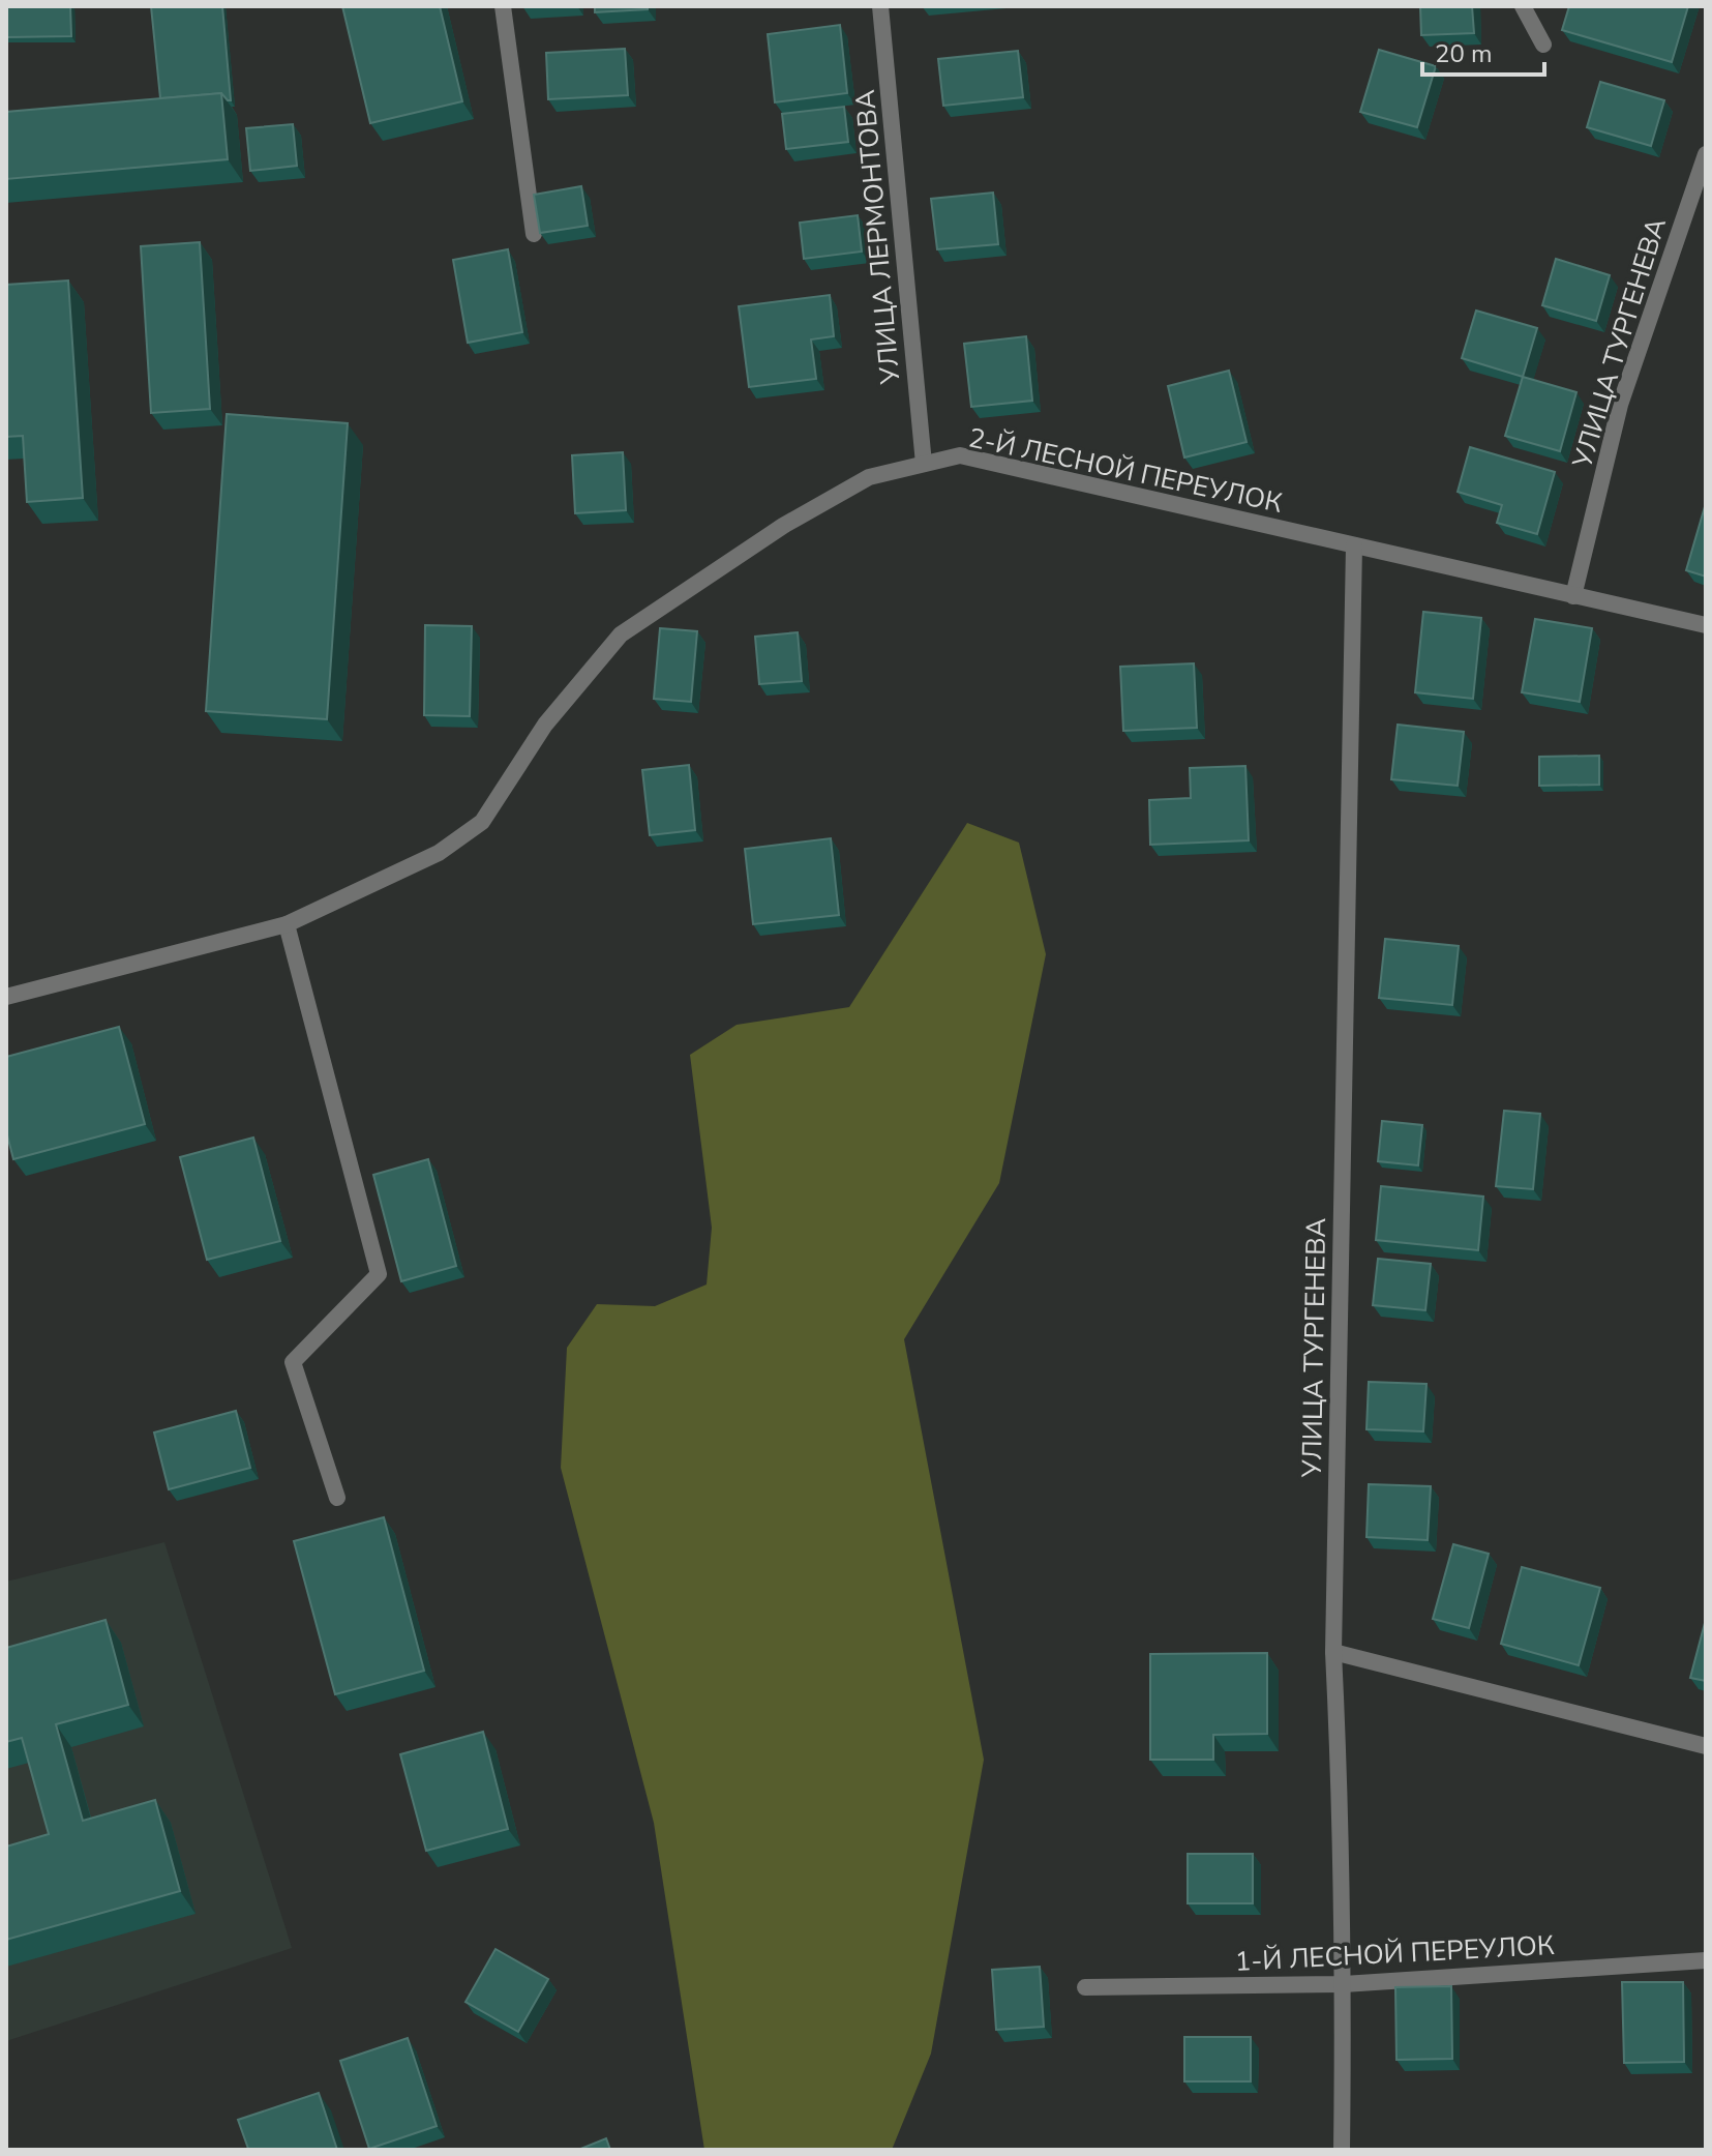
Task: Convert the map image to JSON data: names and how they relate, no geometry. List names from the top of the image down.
{
  "streets": {
    "street": [
      "УЛИЦА ЛЕРМОНТОВА",
      "УЛИЦА ТУРГЕНЕВА",
      "2-Й ЛЕСНОЙ ПЕРЕУЛОК",
      "1-Й ЛЕСНОЙ ПЕРЕУЛОК"
    ]
  },
  "crossings": [
    ["УЛИЦА ЛЕРМОНТОВА", "2-Й ЛЕСНОЙ ПЕРЕУЛОК"],
    ["УЛИЦА ТУРГЕНЕВА", "2-Й ЛЕСНОЙ ПЕРЕУЛОК"],
    ["УЛИЦА ТУРГЕНЕВА", "1-Й ЛЕСНОЙ ПЕРЕУЛОК"]
  ],
  "scale_bar": "20 m"
}
